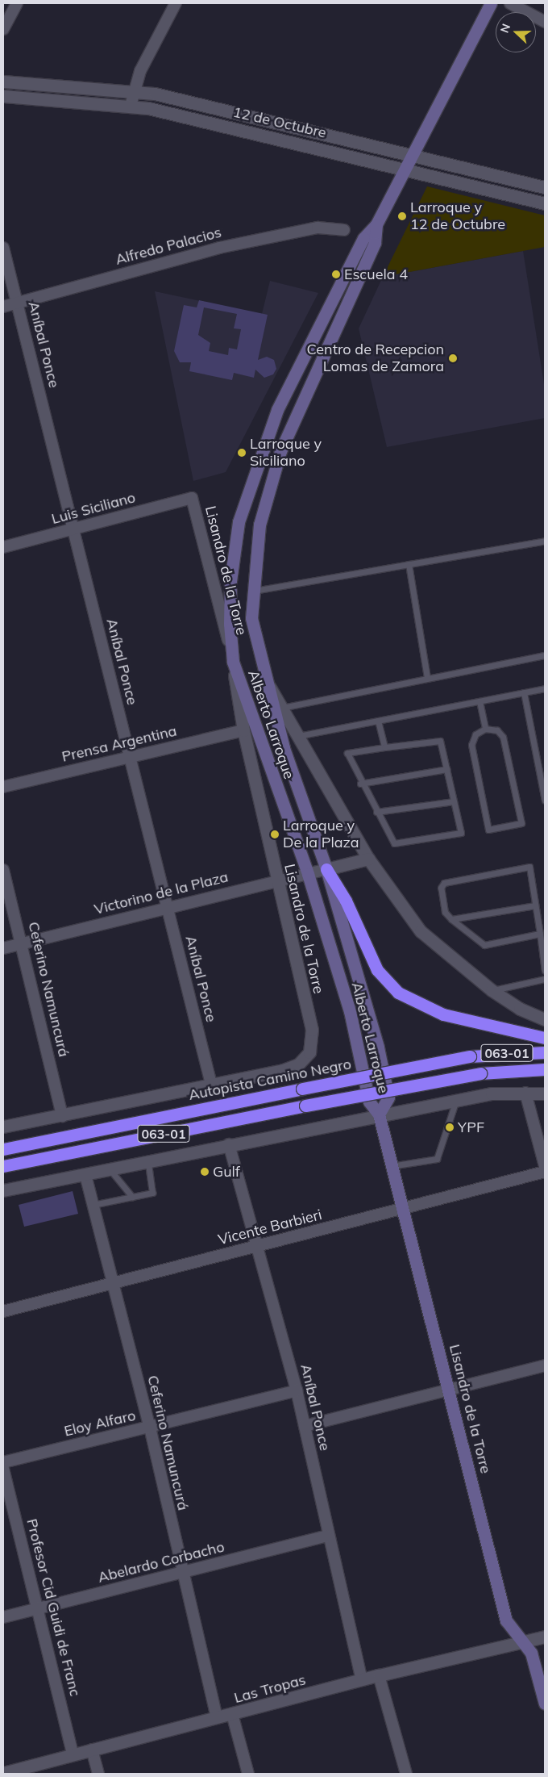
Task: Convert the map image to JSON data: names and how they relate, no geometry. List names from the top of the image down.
{
  "streets": {
    "highway": ["063-01", "Autopista Camino Negro"],
    "main road": ["Lisandro de la Torre", "Alberto Larroque"],
    "street": [
      "12 de Octubre",
      "Alfredo Palacios",
      "Aníbal Ponce",
      "Luis Siciliano",
      "Prensa Argentina",
      "Victorino de la Plaza",
      "Ceferino Namuncurá",
      "Vicente Barbieri",
      "Eloy Alfaro",
      "Abelardo Corbacho",
      "Profesor Cid Guidi de Franc",
      "Las Tropas"
    ]
  },
  "crossings": [
    ["12 de Octubre", "Alberto Larroque"],
    ["Alfredo Palacios", "Aníbal Ponce"],
    ["Aníbal Ponce", "Luis Siciliano"],
    ["Aníbal Ponce", "Lisandro de la Torre"],
    ["Aníbal Ponce", "Prensa Argentina"],
    ["Aníbal Ponce", "Victorino de la Plaza"],
    ["Aníbal Ponce", "Vicente Barbieri"],
    ["Aníbal Ponce", "Eloy Alfaro"],
    ["Aníbal Ponce", "Abelardo Corbacho"],
    ["Aníbal Ponce", "Las Tropas"],
    ["Luis Siciliano", "Lisandro de la Torre"],
    ["Lisandro de la Torre", "Alberto Larroque"],
    ["Lisandro de la Torre", "Prensa Argentina"],
    ["Lisandro de la Torre", "Victorino de la Plaza"],
    ["Lisandro de la Torre", "Vicente Barbieri"],
    ["Lisandro de la Torre", "Las Tropas"],
    ["Alberto Larroque", "Victorino de la Plaza"],
    ["Victorino de la Plaza", "Ceferino Namuncurá"],
    ["Ceferino Namuncurá", "Vicente Barbieri"],
    ["Ceferino Namuncurá", "Eloy Alfaro"],
    ["Ceferino Namuncurá", "Abelardo Corbacho"],
    ["Ceferino Namuncurá", "Las Tropas"],
    ["Abelardo Corbacho", "Profesor Cid Guidi de Franc"],
    ["Profesor Cid Guidi de Franc", "Las Tropas"]
  ],
  "places": [
    "Larroque y 12 de Octubre",
    "Escuela 4",
    "Centro de Recepcion Lomas de Zamora",
    "Larroque y Siciliano",
    "Larroque y De la Plaza",
    "YPF",
    "Gulf"
  ],
  "north": "left"
}
